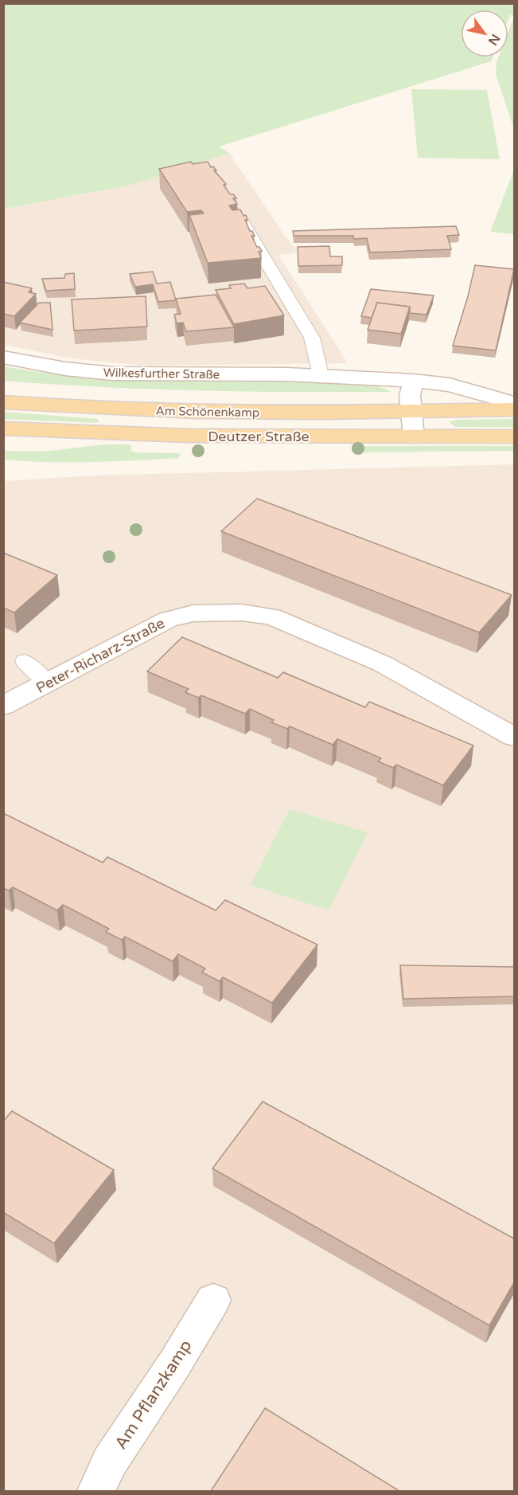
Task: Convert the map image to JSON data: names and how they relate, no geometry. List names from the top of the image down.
{
  "streets": {
    "main road": ["Am Schönenkamp", "Deutzer Straße"],
    "street": ["Wilkesfurther Straße", "Peter-Richarz-Straße", "Am Pflanzkamp"]
  },
  "north": "bottom right"
}
